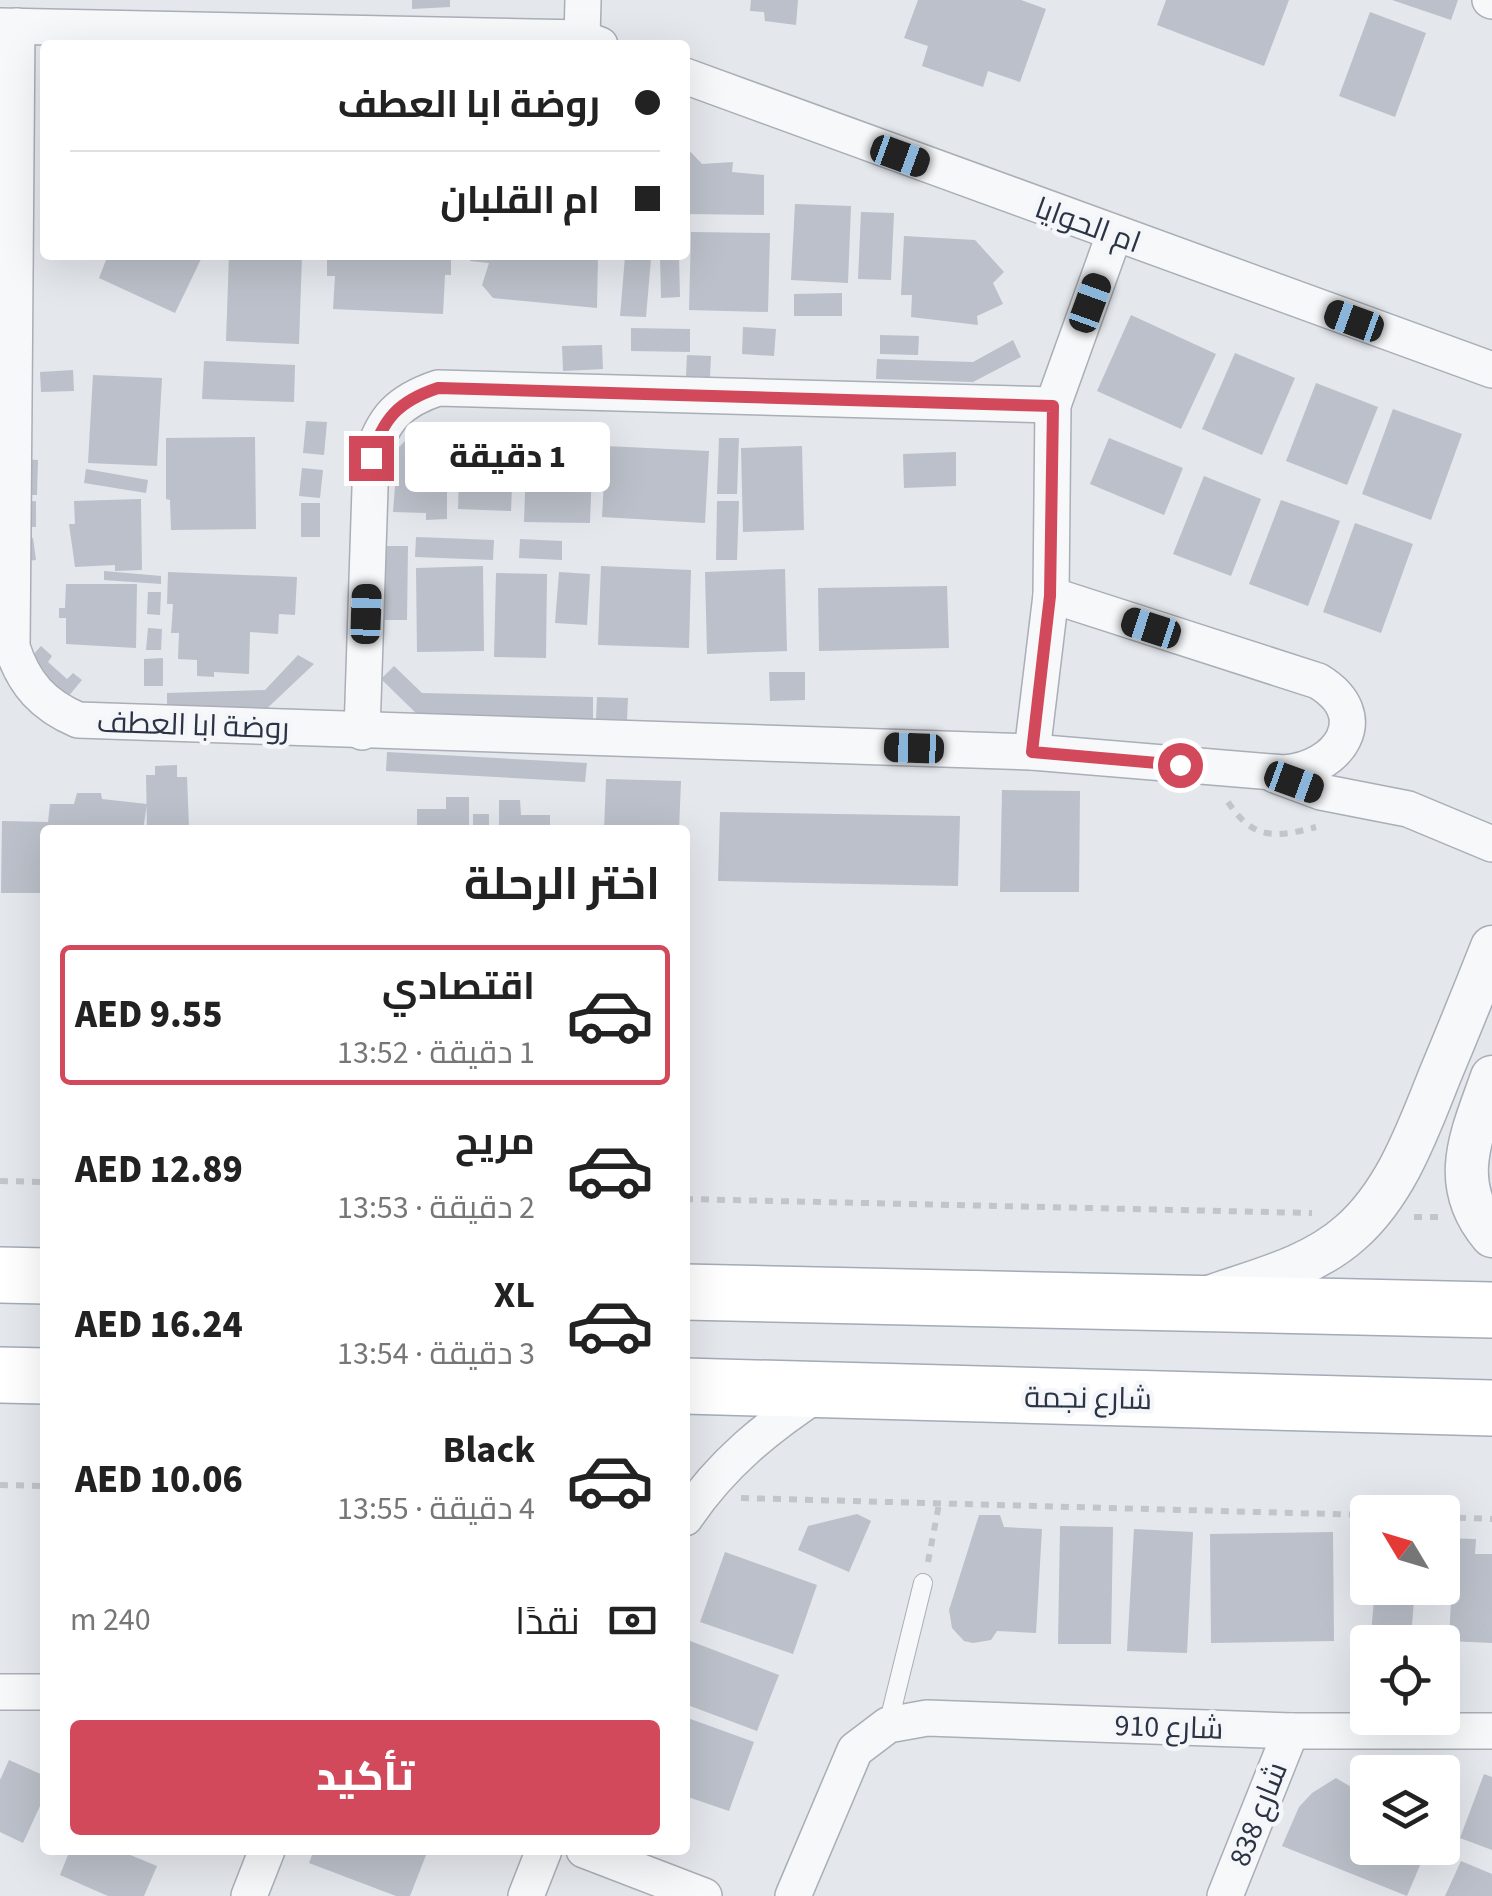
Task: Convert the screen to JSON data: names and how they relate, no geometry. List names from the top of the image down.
{
  "streets": {
    "main road": ["شارع نجمة"],
    "street": [
      "ام الحوايا",
      "روضة ابا العطف",
      "شارع 910",
      "شارع 838"
    ]
  },
  "crossings": [
    ["شارع 910", "شارع 838"]
  ],
  "north": "top left",
  "page": {
    "banner": ["روضة ابا العطف", "ام القلبان"],
    "bubble": "1 دقيقة",
    "heading": "اختر الرحلة",
    "list": [
      {
        "name": "اقتصادي",
        "note": "1 دقيقة · 13:52",
        "value": "AED 9.55"
      },
      {
        "name": "مريح",
        "note": "2 دقيقة · 13:53",
        "value": "AED 12.89"
      },
      {
        "name": "XL",
        "note": "3 دقيقة · 13:54",
        "value": "AED 16.24"
      },
      {
        "name": "Black",
        "note": "4 دقيقة · 13:55",
        "value": "AED 10.06"
      }
    ],
    "pay": ["نقدًا", "240 m"],
    "buttons": "تأكيد"
  }
}
